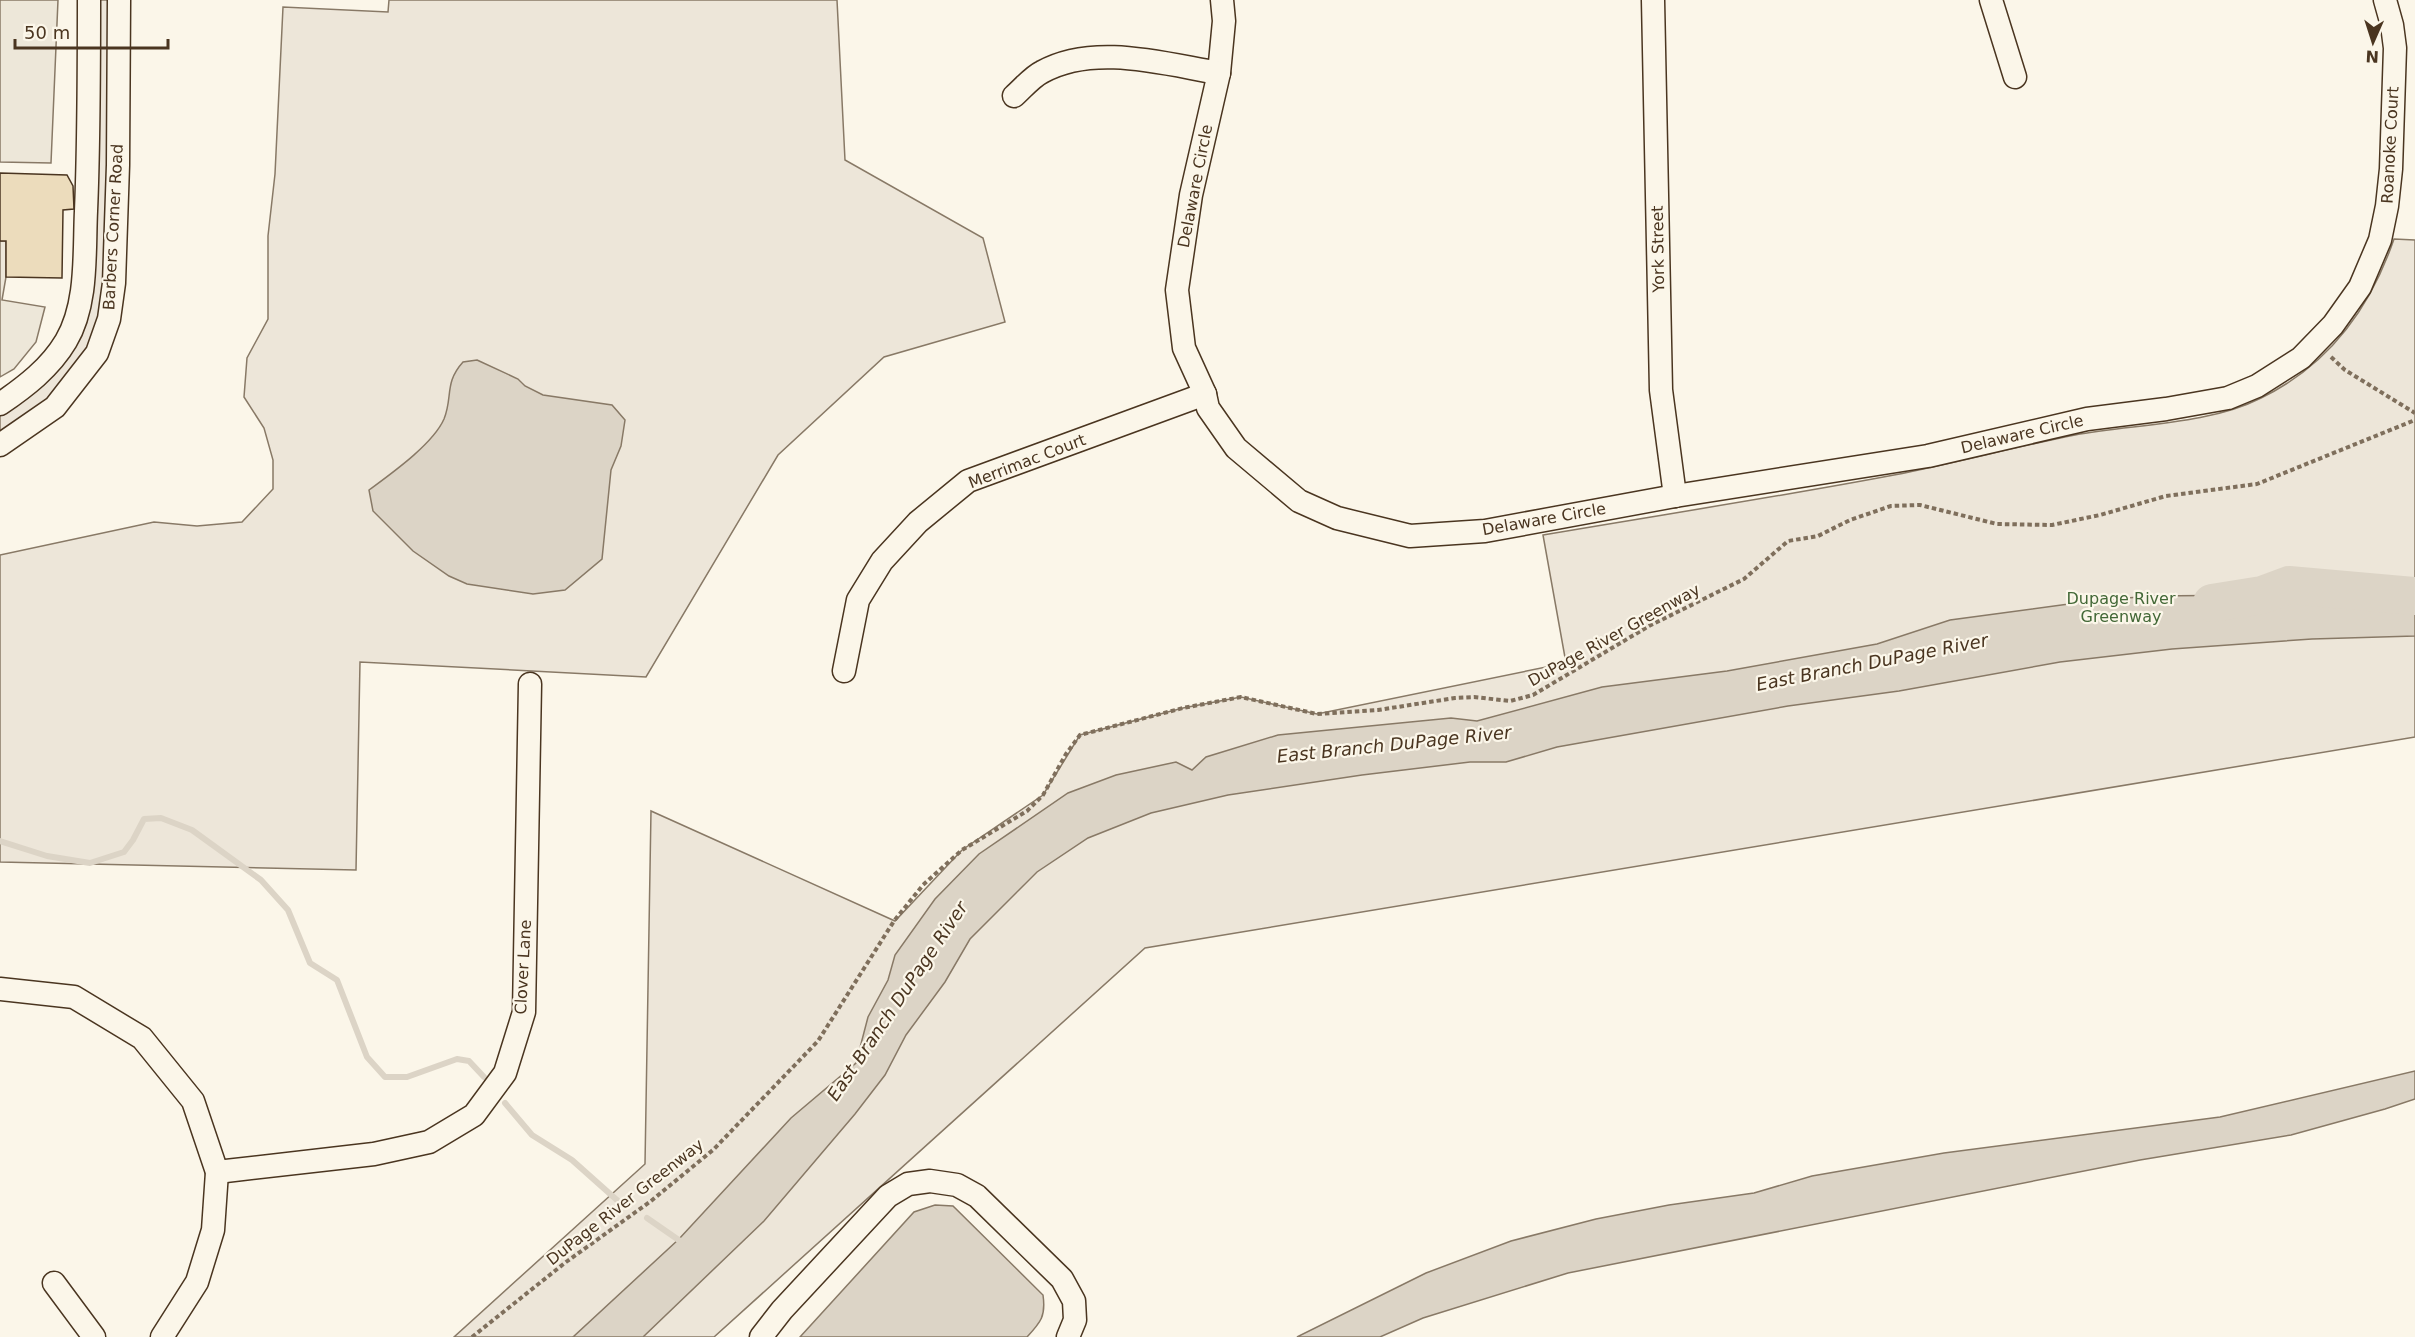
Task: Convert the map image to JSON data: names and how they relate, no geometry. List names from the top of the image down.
{
  "streets": {
    "street": [
      "Roanoke Court",
      "Delaware Circle",
      "Barbers Corner Road",
      "York Street",
      "Merrimac Court",
      "Clover Lane"
    ],
    "path": ["DuPage River Greenway"]
  },
  "crossings": [
    ["Roanoke Court", "Delaware Circle"],
    ["Delaware Circle", "York Street"],
    ["Delaware Circle", "Merrimac Court"]
  ],
  "water": ["East Branch DuPage River"],
  "parks": ["Dupage River Greenway"],
  "scale_bar": "50 m",
  "north": "bottom"
}
